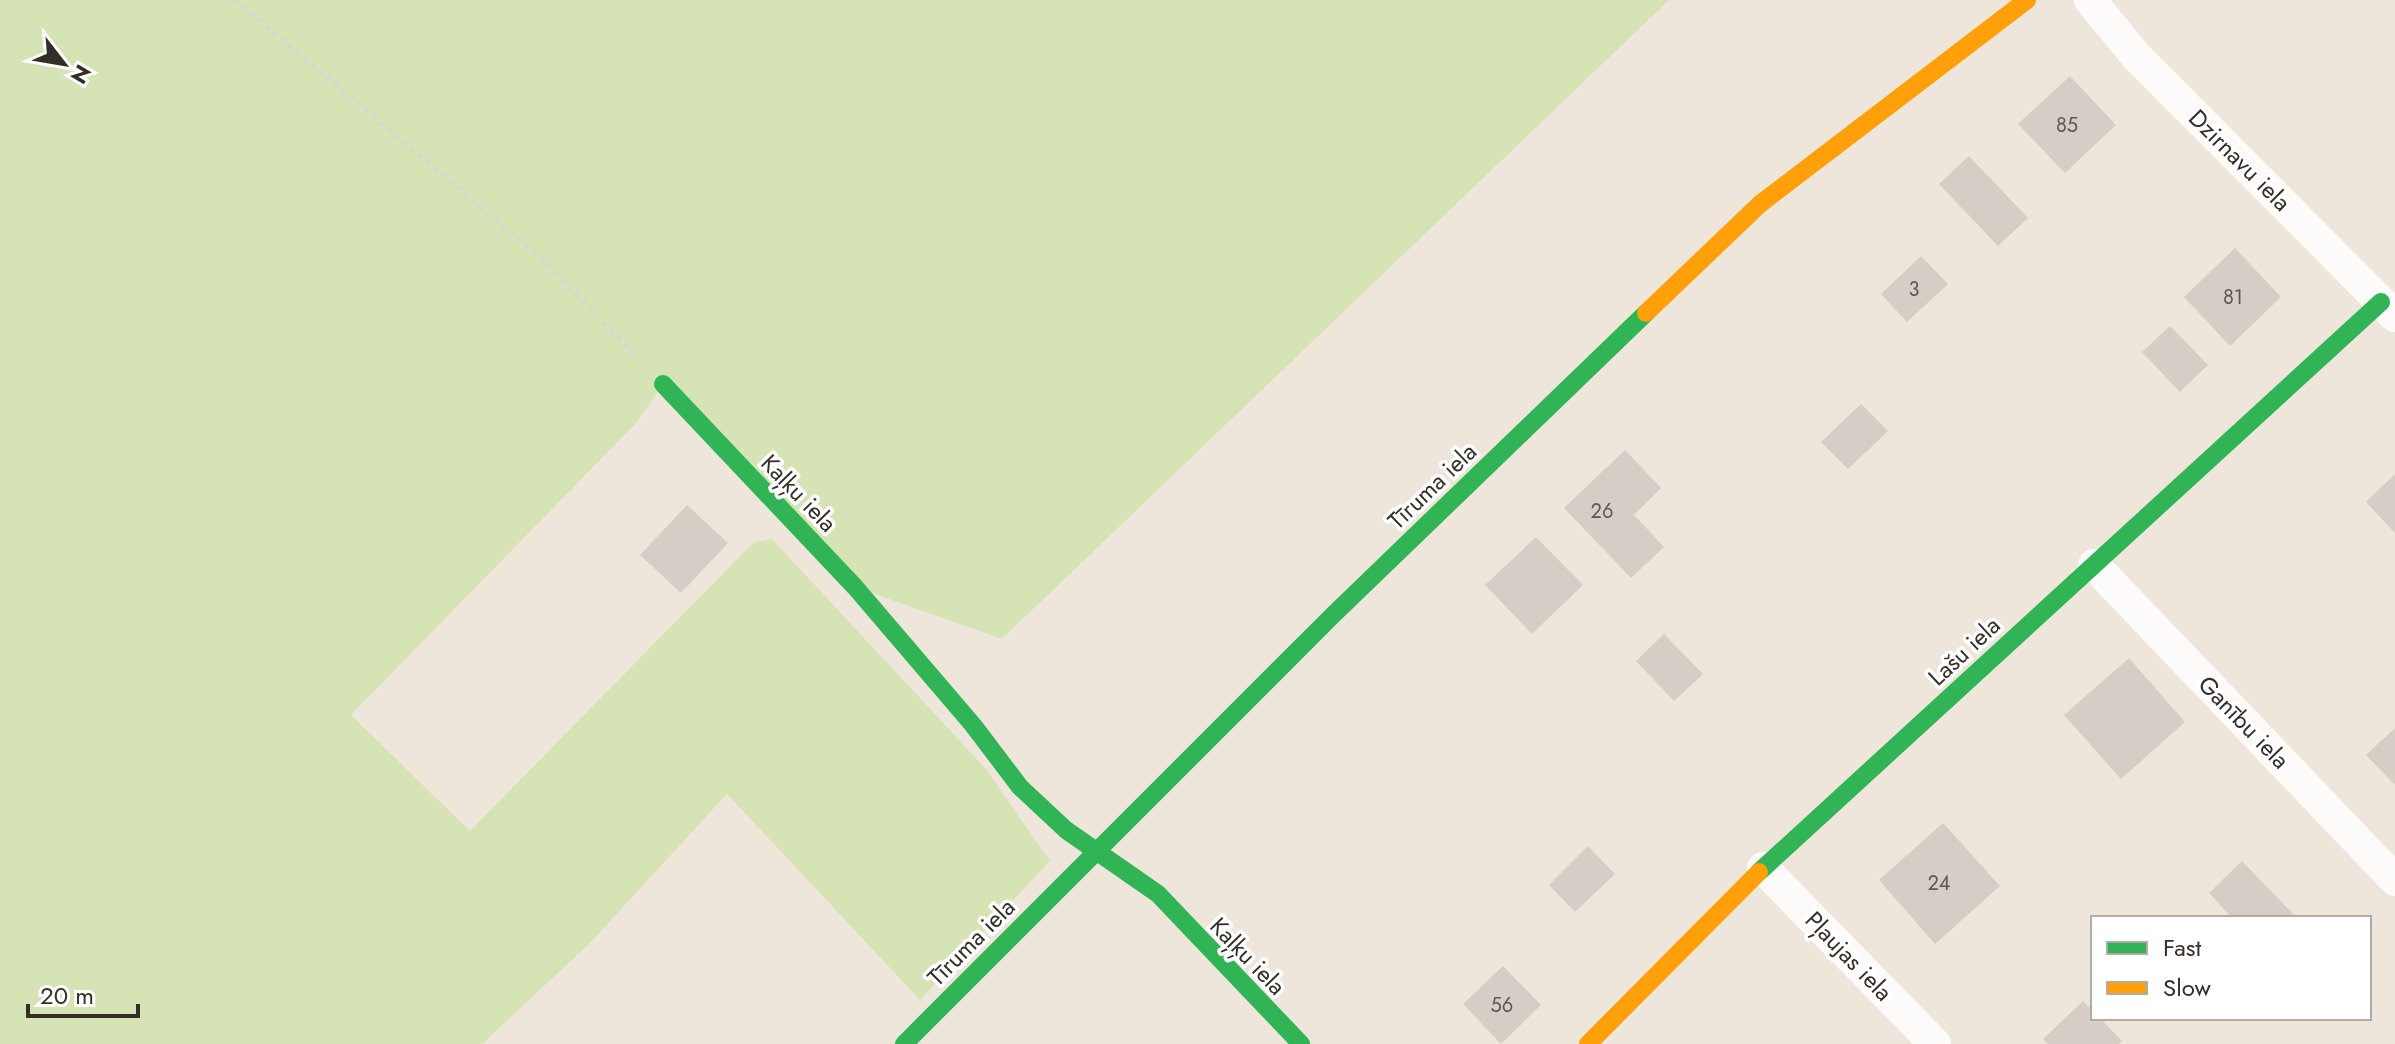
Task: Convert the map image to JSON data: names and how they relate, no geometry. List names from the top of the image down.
{
  "streets": {
    "street": [
      "Dzirnavu iela",
      "Tīruma iela",
      "Kaļķu iela",
      "Lašu iela",
      "Ganību iela",
      "Pļaujas iela"
    ]
  },
  "crossings": [
    ["Dzirnavu iela", "Lašu iela"],
    ["Tīruma iela", "Kaļķu iela"],
    ["Lašu iela", "Ganību iela"],
    ["Lašu iela", "Pļaujas iela"]
  ],
  "house_numbers": [
    "85",
    "3",
    "81",
    "26",
    "24",
    "56"
  ],
  "legend": ["Fast", "Slow"],
  "scale_bar": "20 m",
  "north": "bottom right"
}
